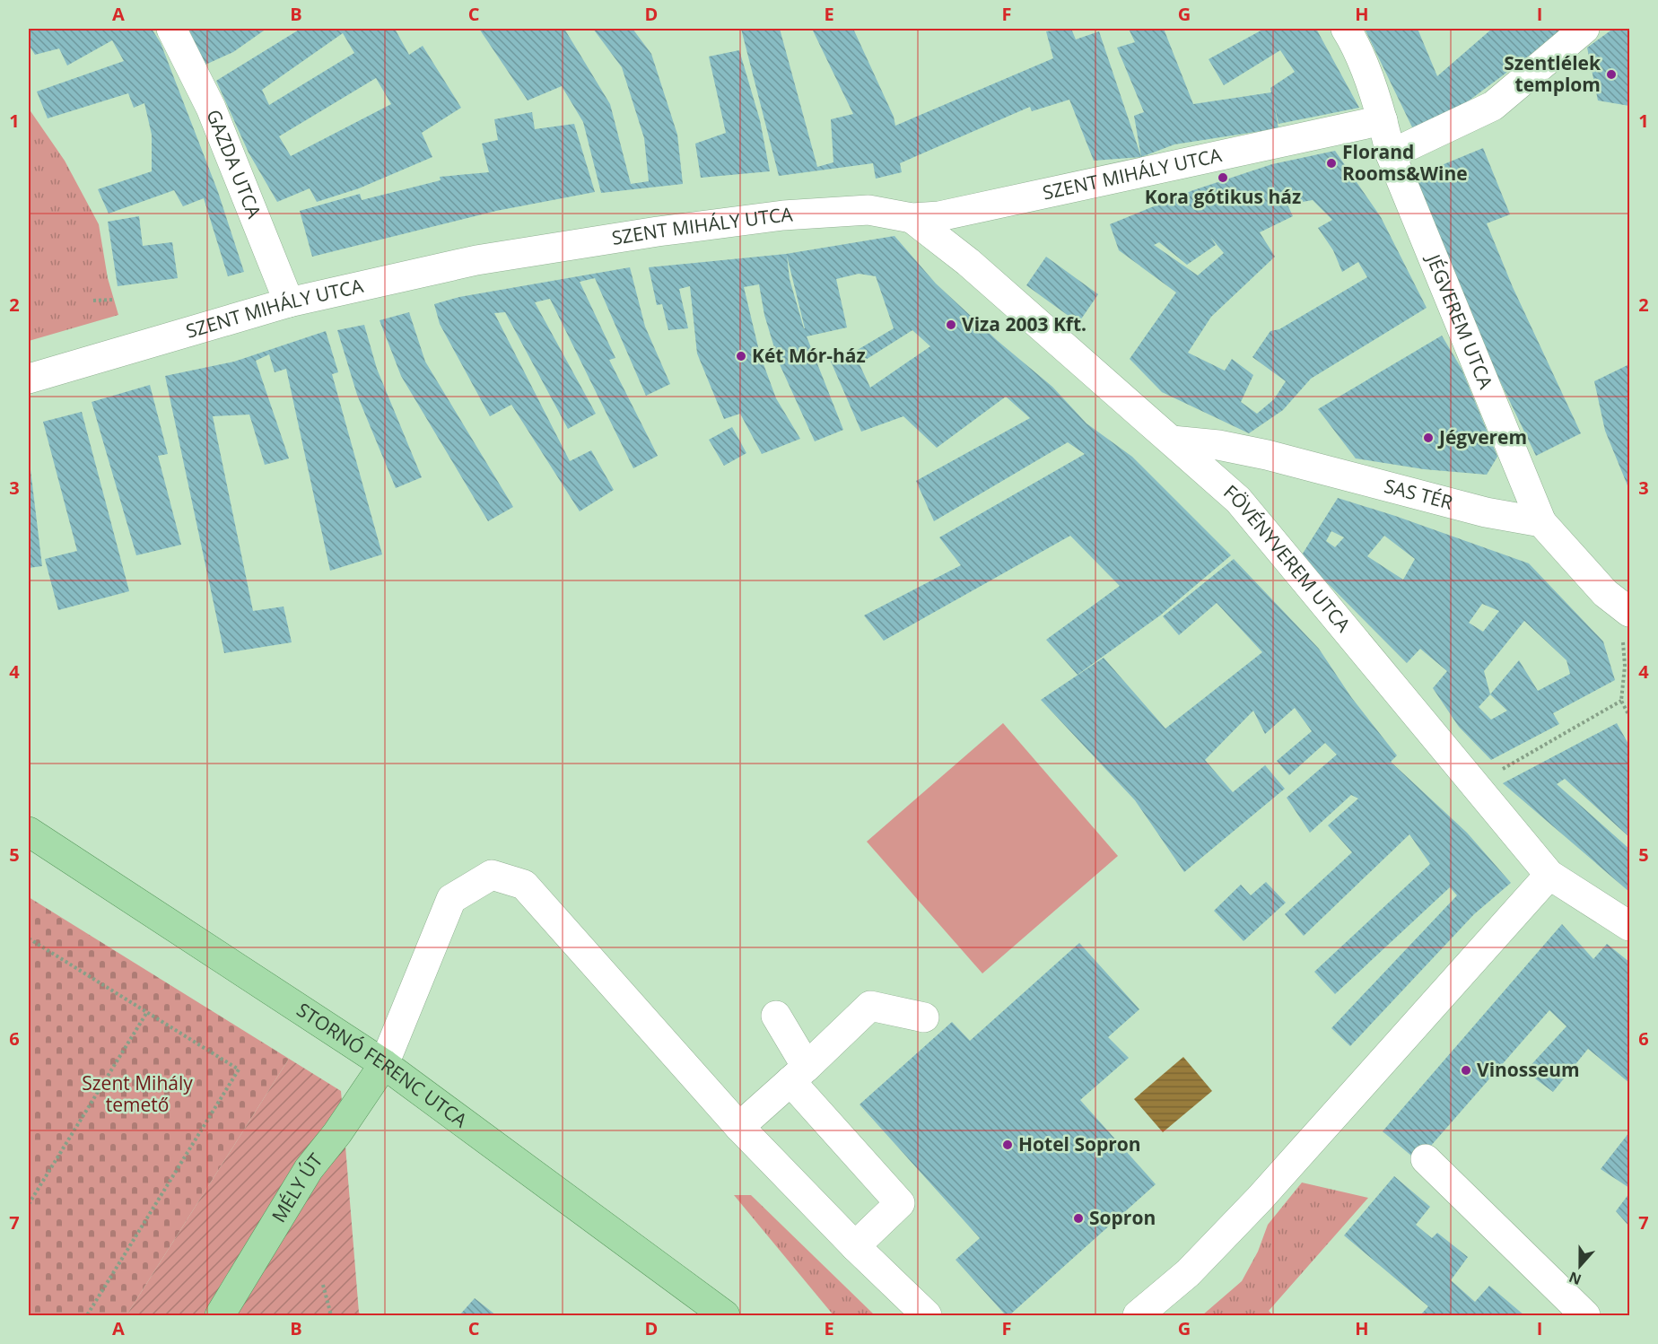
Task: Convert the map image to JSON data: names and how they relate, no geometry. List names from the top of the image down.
{
  "streets": {
    "main road": ["STORNÓ FERENC UTCA", "MÉLY ÚT"],
    "street": [
      "GAZDA UTCA",
      "SZENT MIHÁLY UTCA",
      "JÉGVEREM UTCA",
      "SAS TÉR",
      "FÖVÉNYVEREM UTCA"
    ]
  },
  "crossings": [
    ["GAZDA UTCA", "SZENT MIHÁLY UTCA"],
    ["SZENT MIHÁLY UTCA", "JÉGVEREM UTCA"],
    ["SZENT MIHÁLY UTCA", "FÖVÉNYVEREM UTCA"],
    ["JÉGVEREM UTCA", "SAS TÉR"],
    ["SAS TÉR", "FÖVÉNYVEREM UTCA"],
    ["STORNÓ FERENC UTCA", "MÉLY ÚT"]
  ],
  "parks": ["Szent Mihály temető"],
  "places": [
    "Szentlélek templom",
    "Florand Rooms&Wine",
    "Kora gótikus ház",
    "Viza 2003 Kft.",
    "Két Mór-ház",
    "Jégverem",
    "Vinosseum",
    "Hotel Sopron",
    "Sopron"
  ],
  "north": "bottom",
  "grid": {
    "columns": [
      "A",
      "B",
      "C",
      "D",
      "E",
      "F",
      "G",
      "H",
      "I"
    ],
    "rows": [
      "1",
      "2",
      "3",
      "4",
      "5",
      "6",
      "7"
    ]
  }
}
